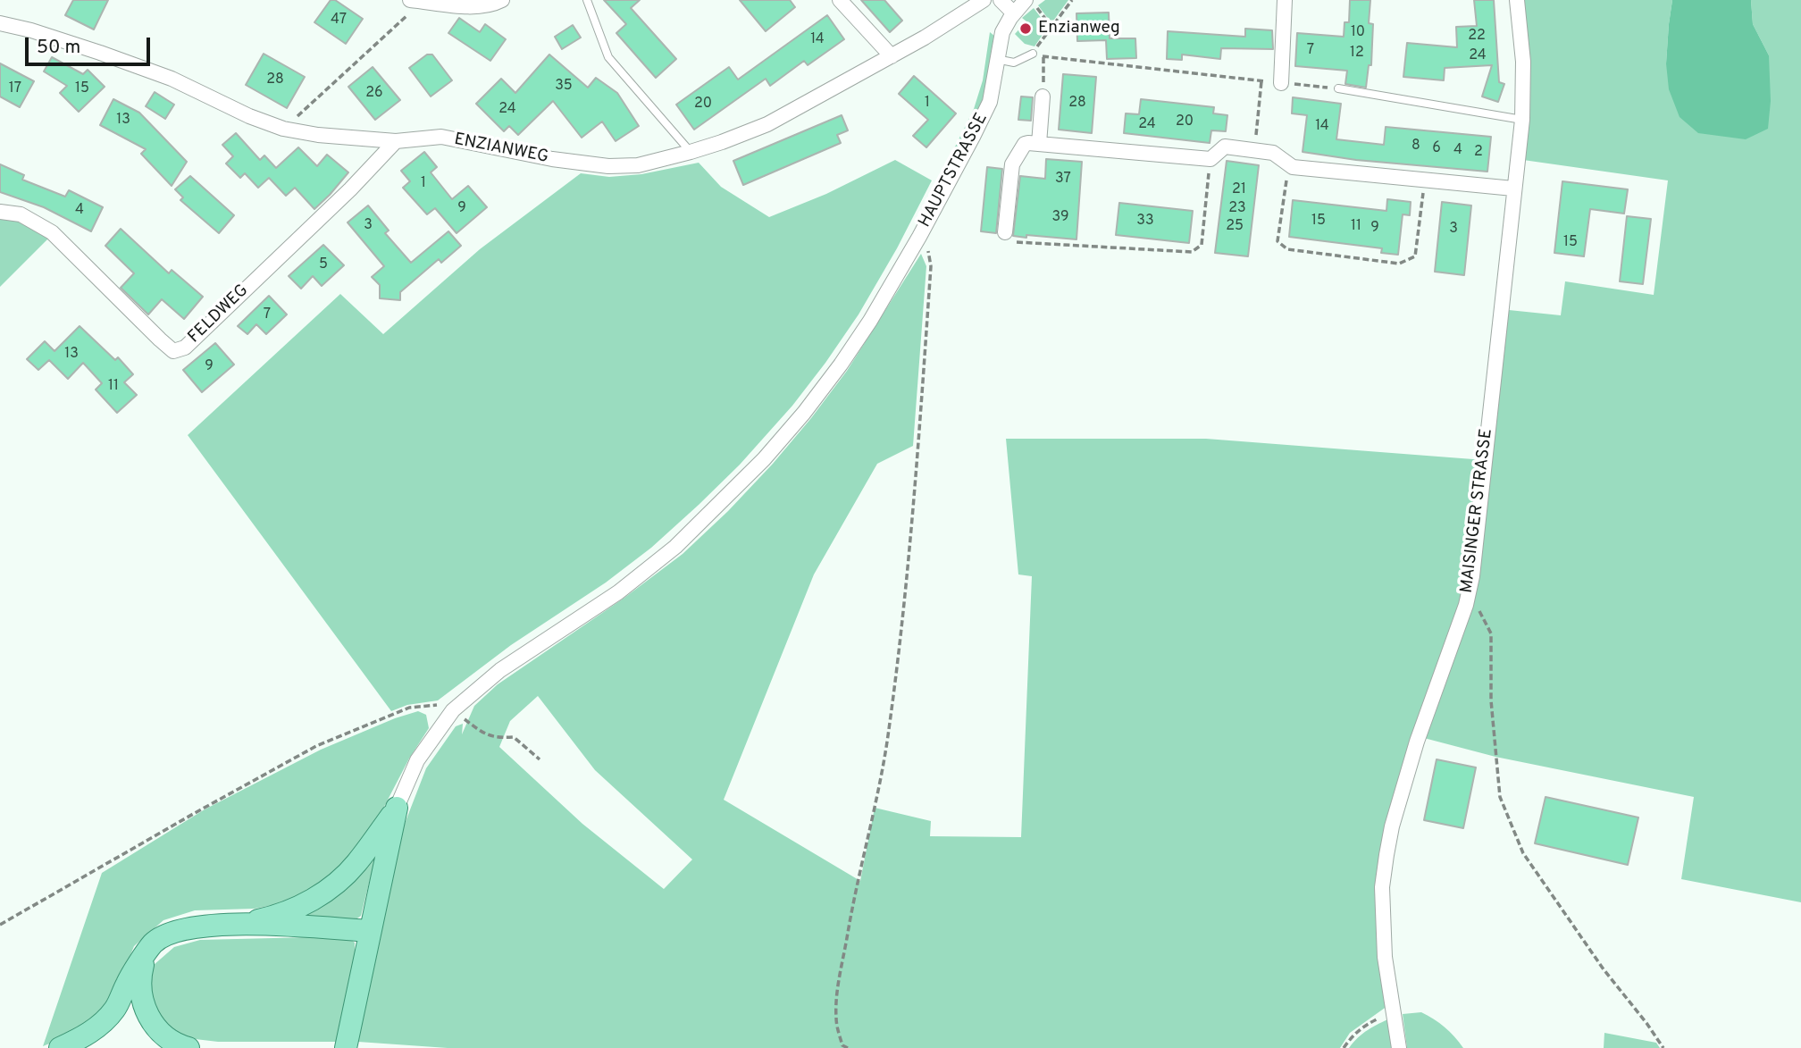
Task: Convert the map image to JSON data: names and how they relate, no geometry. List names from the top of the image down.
{
  "streets": {
    "street": [
      "ENZIANWEG",
      "HAUPTSTRASSE",
      "FELDWEG",
      "MAISINGER STRASSE"
    ]
  },
  "crossings": [
    ["ENZIANWEG", "FELDWEG"]
  ],
  "places": ["Enzianweg"],
  "house_numbers": [
    "47",
    "10",
    "22",
    "14",
    "7",
    "12",
    "24",
    "28",
    "35",
    "17",
    "15",
    "26",
    "1",
    "28",
    "20",
    "24",
    "13",
    "20",
    "24",
    "14",
    "8",
    "6",
    "4",
    "2",
    "37",
    "1",
    "21",
    "9",
    "23",
    "4",
    "39",
    "33",
    "15",
    "3",
    "25",
    "11",
    "9",
    "3",
    "15",
    "5",
    "7",
    "13",
    "9",
    "11"
  ],
  "scale_bar": "50 m"
}
